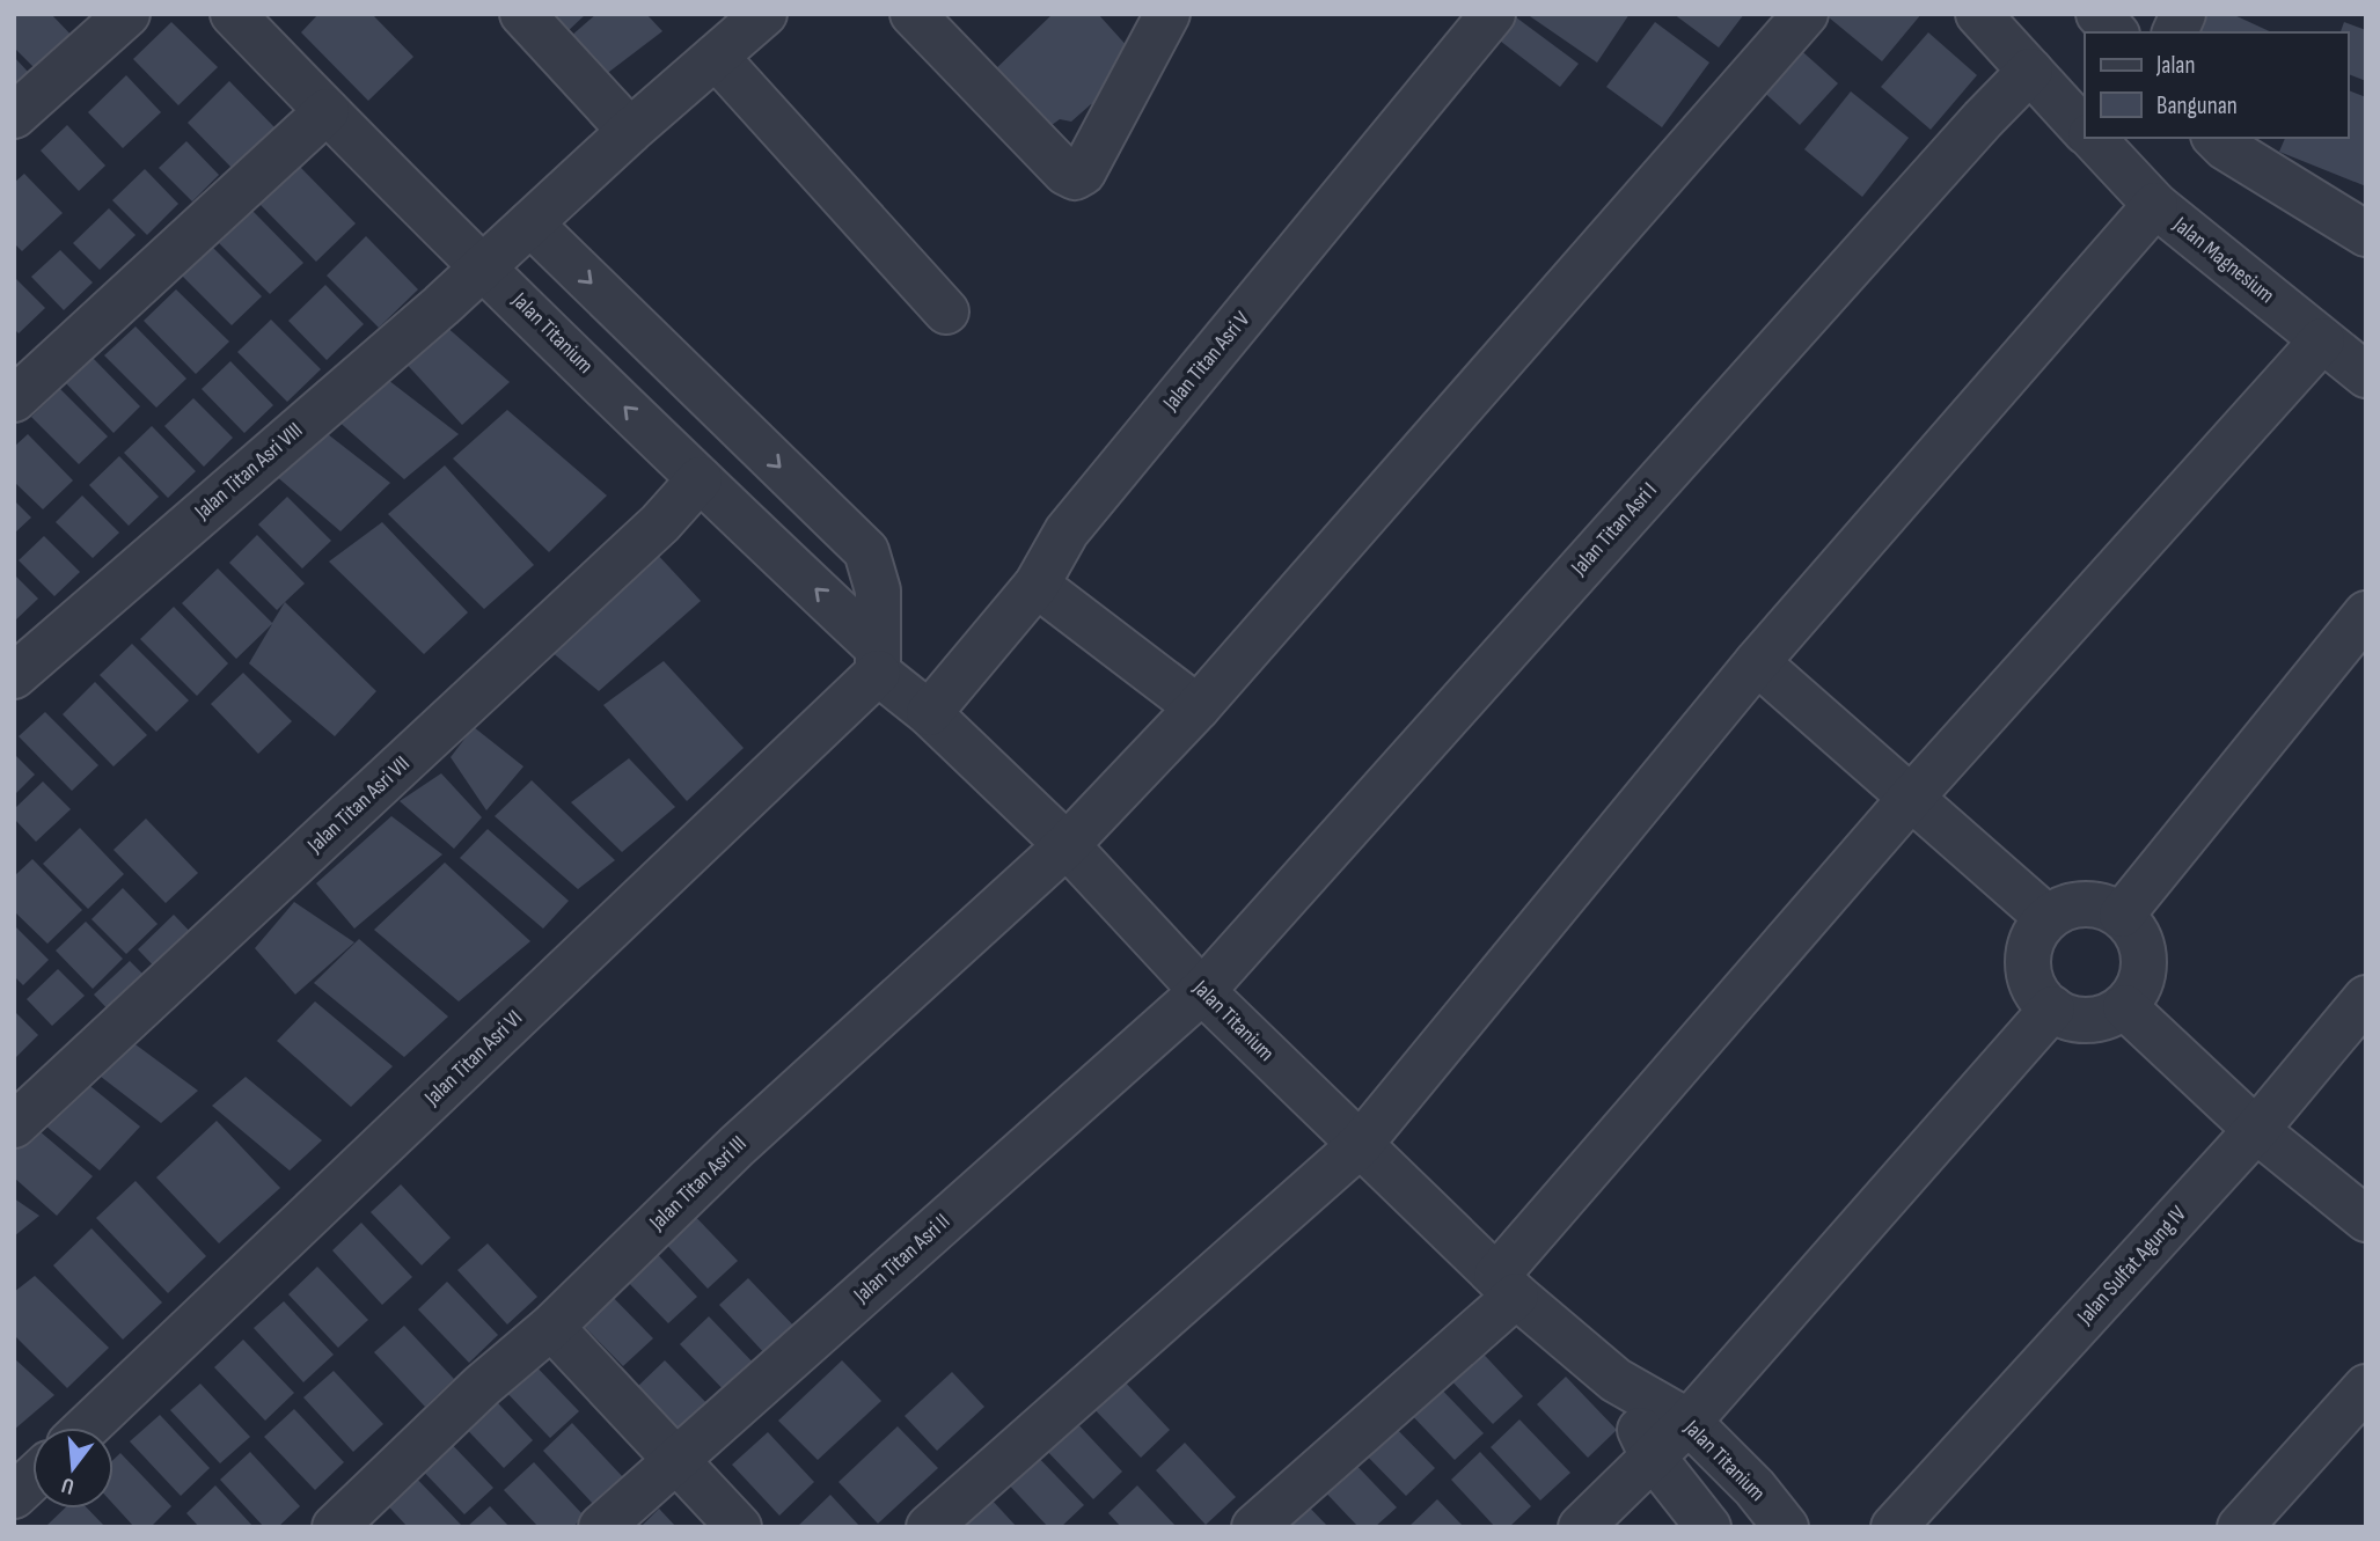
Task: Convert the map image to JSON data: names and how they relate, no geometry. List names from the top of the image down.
{
  "streets": {
    "street": [
      "Jalan Magnesium",
      "Jalan Titanium",
      "Jalan Titan Asri V",
      "Jalan Titan Asri VIII",
      "Jalan Titan Asri I",
      "Jalan Titan Asri VII",
      "Jalan Titan Asri VI",
      "Jalan Titan Asri III",
      "Jalan Titan Asri II",
      "Jalan Sulfat Agung IV"
    ]
  },
  "crossings": [
    ["Jalan Magnesium", "Jalan Titan Asri I"],
    ["Jalan Titanium", "Jalan Titan Asri V"],
    ["Jalan Titanium", "Jalan Titan Asri VIII"],
    ["Jalan Titanium", "Jalan Titan Asri I"],
    ["Jalan Titanium", "Jalan Titan Asri VII"],
    ["Jalan Titanium", "Jalan Titan Asri VI"],
    ["Jalan Titanium", "Jalan Titan Asri III"],
    ["Jalan Titanium", "Jalan Titan Asri II"],
    ["Jalan Titan Asri I", "Jalan Titan Asri II"]
  ],
  "legend": ["Jalan", "Bangunan"],
  "north": "bottom"
}
